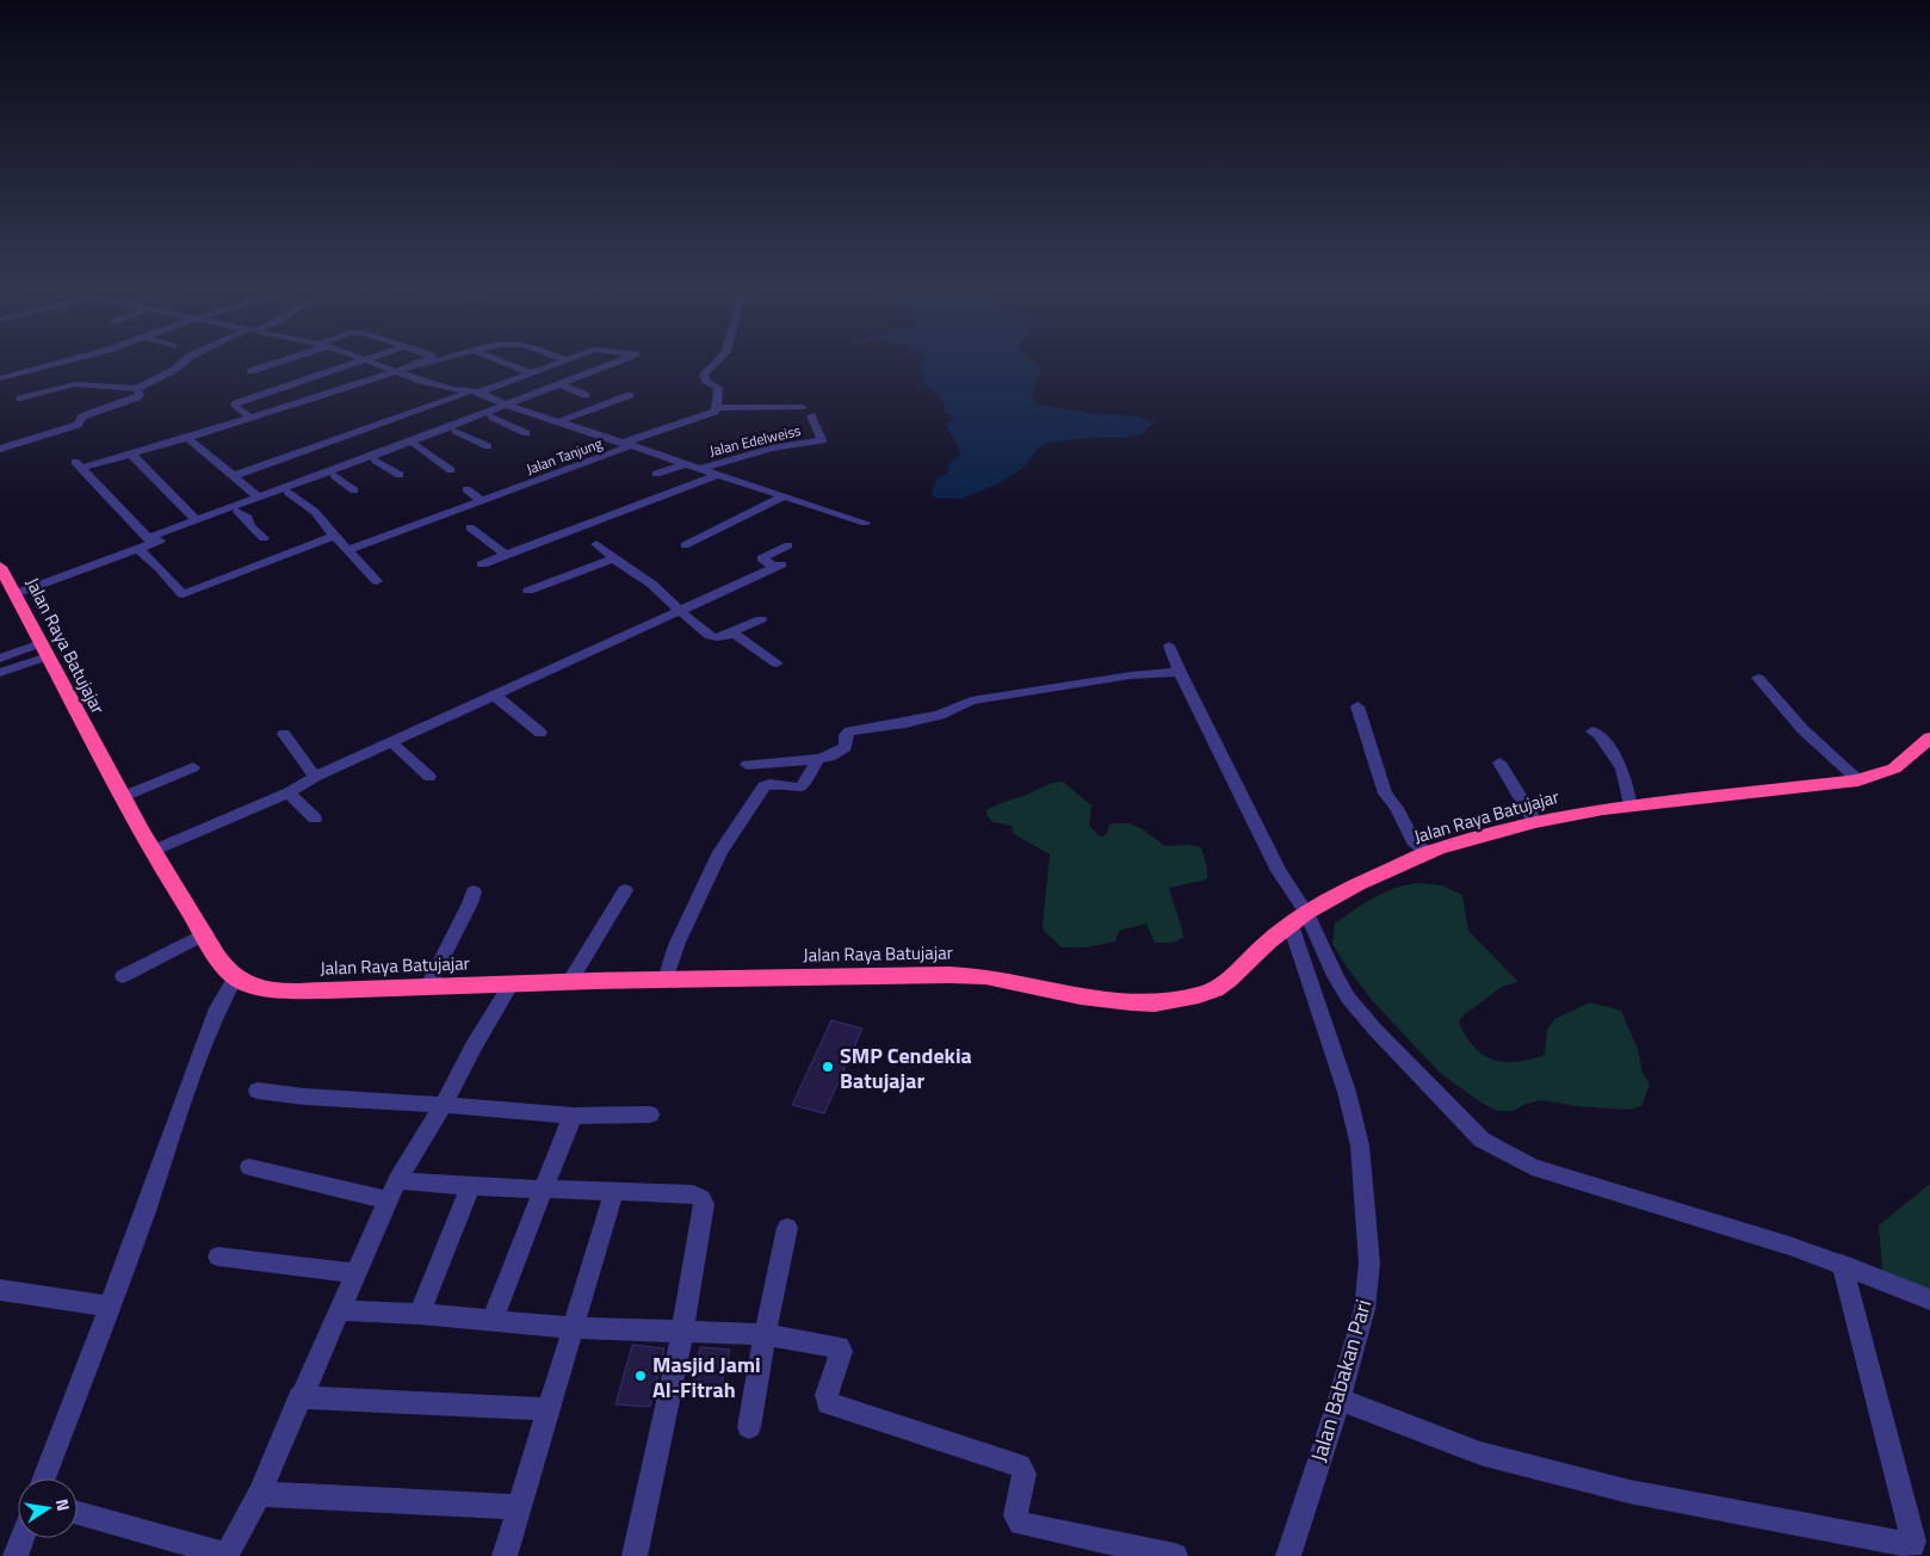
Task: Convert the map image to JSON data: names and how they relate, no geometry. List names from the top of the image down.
{
  "streets": {
    "highway": ["Jalan Raya Batujajar"],
    "street": ["Jalan Edelweiss", "Jalan Tanjung", "Jalan Babakan Pari"]
  },
  "crossings": [
    ["Jalan Raya Batujajar", "Jalan Babakan Pari"]
  ],
  "places": ["SMP Cendekia Batujajar", "Masjid Jami Al-Fitrah"],
  "north": "right"
}
